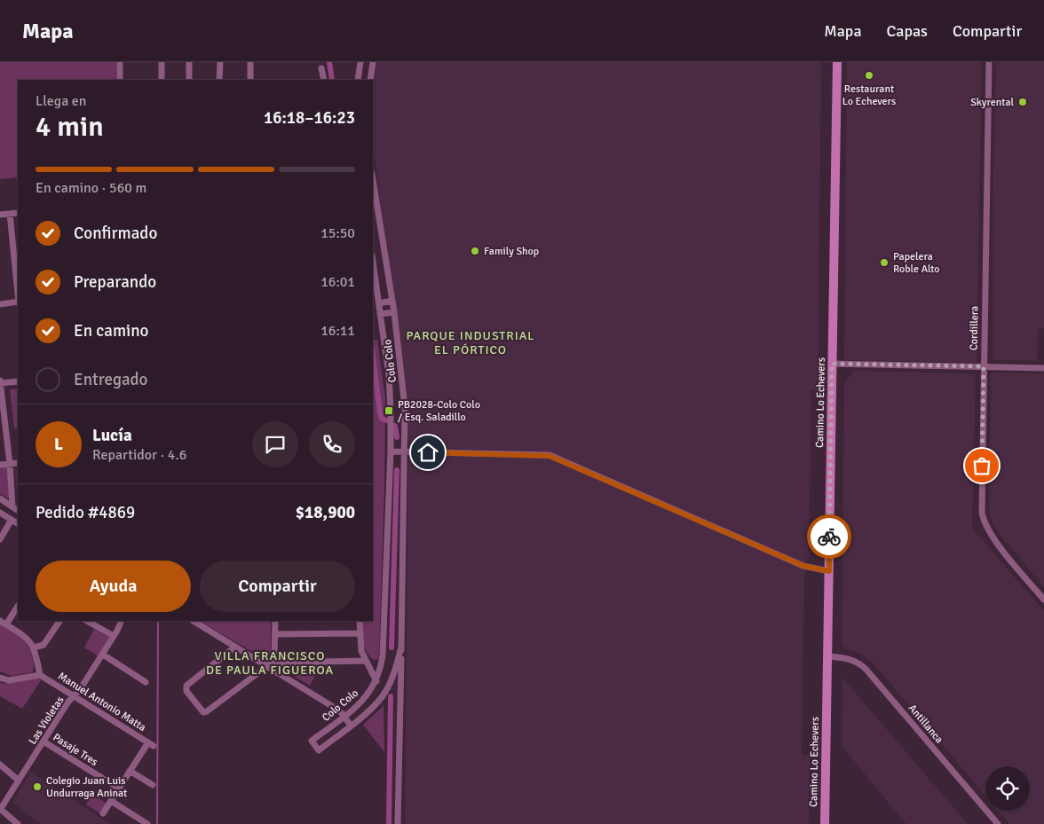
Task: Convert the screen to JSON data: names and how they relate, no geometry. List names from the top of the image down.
{
  "streets": {
    "main road": ["Camino Lo Echevers"],
    "street": [
      "Cordillera",
      "Colo Colo",
      "Manuel Antonio Matta",
      "Las Violetas",
      "Antillanca",
      "Pasaje Tres"
    ]
  },
  "crossings": [
    ["Camino Lo Echevers", "Antillanca"],
    ["Manuel Antonio Matta", "Las Violetas"],
    ["Las Violetas", "Pasaje Tres"]
  ],
  "districts": ["PARQUE INDUSTRIAL EL PÓRTICO", "VILLA FRANCISCO DE PAULA FIGUEROA"],
  "places": {
    "other": [
      "Restaurant Lo Echevers",
      "Skyrental",
      "Family Shop",
      "Papelera Roble Alto",
      "Colegio Juan Luis Undurraga Aninat"
    ],
    "transit": ["PB2028-Colo Colo / Esq. Saladillo"]
  },
  "page": {
    "header": "Mapa",
    "nav": ["Mapa", "Capas", "Compartir"],
    "heading": ["4 min", "Llega en", "16:18–16:23"],
    "panel": [
      "Lucía",
      "Repartidor · 4.6",
      "Pedido #4869",
      "$18,900"
    ],
    "bar": "En camino · 560 m",
    "list": [
      ["Confirmado", "15:50"],
      ["Preparando", "16:01"],
      ["En camino", "16:11"],
      "Entregado"
    ],
    "round": "L",
    "buttons": ["Ayuda", "Compartir"]
  }
}
